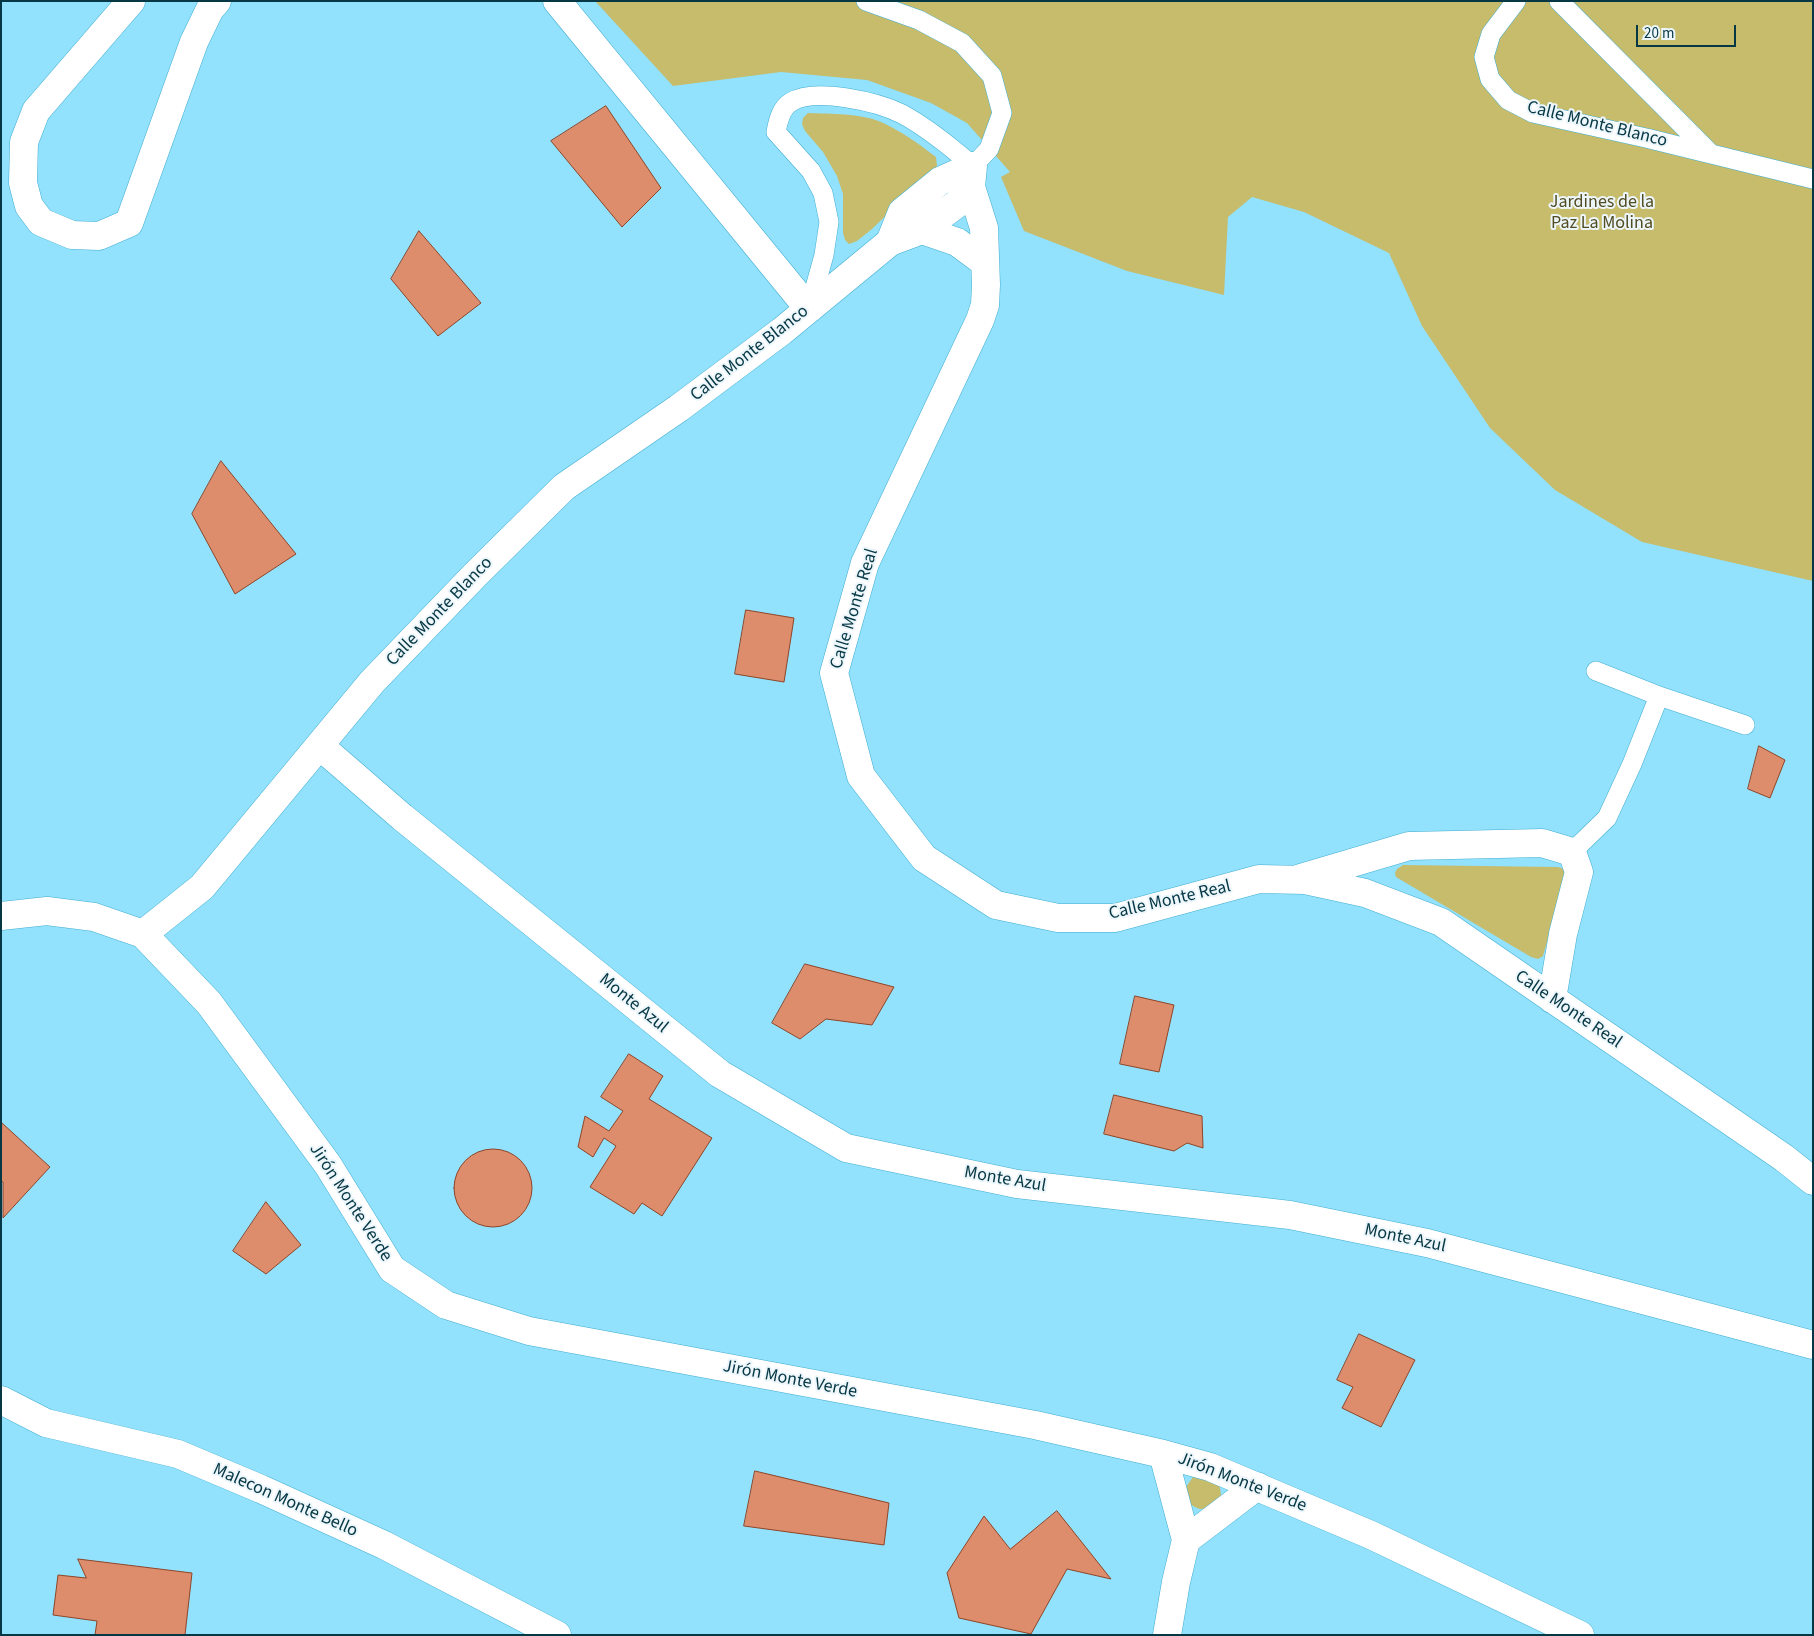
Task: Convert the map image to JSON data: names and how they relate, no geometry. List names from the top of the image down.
{
  "streets": {
    "street": [
      "Calle Monte Blanco",
      "Calle Monte Real",
      "Monte Azul",
      "Jirón Monte Verde",
      "Malecon Monte Bello"
    ]
  },
  "crossings": [
    ["Calle Monte Blanco", "Calle Monte Real"],
    ["Calle Monte Blanco", "Monte Azul"],
    ["Calle Monte Blanco", "Jirón Monte Verde"]
  ],
  "parks": ["Jardines de la Paz La Molina"],
  "scale_bar": "20 m"
}
